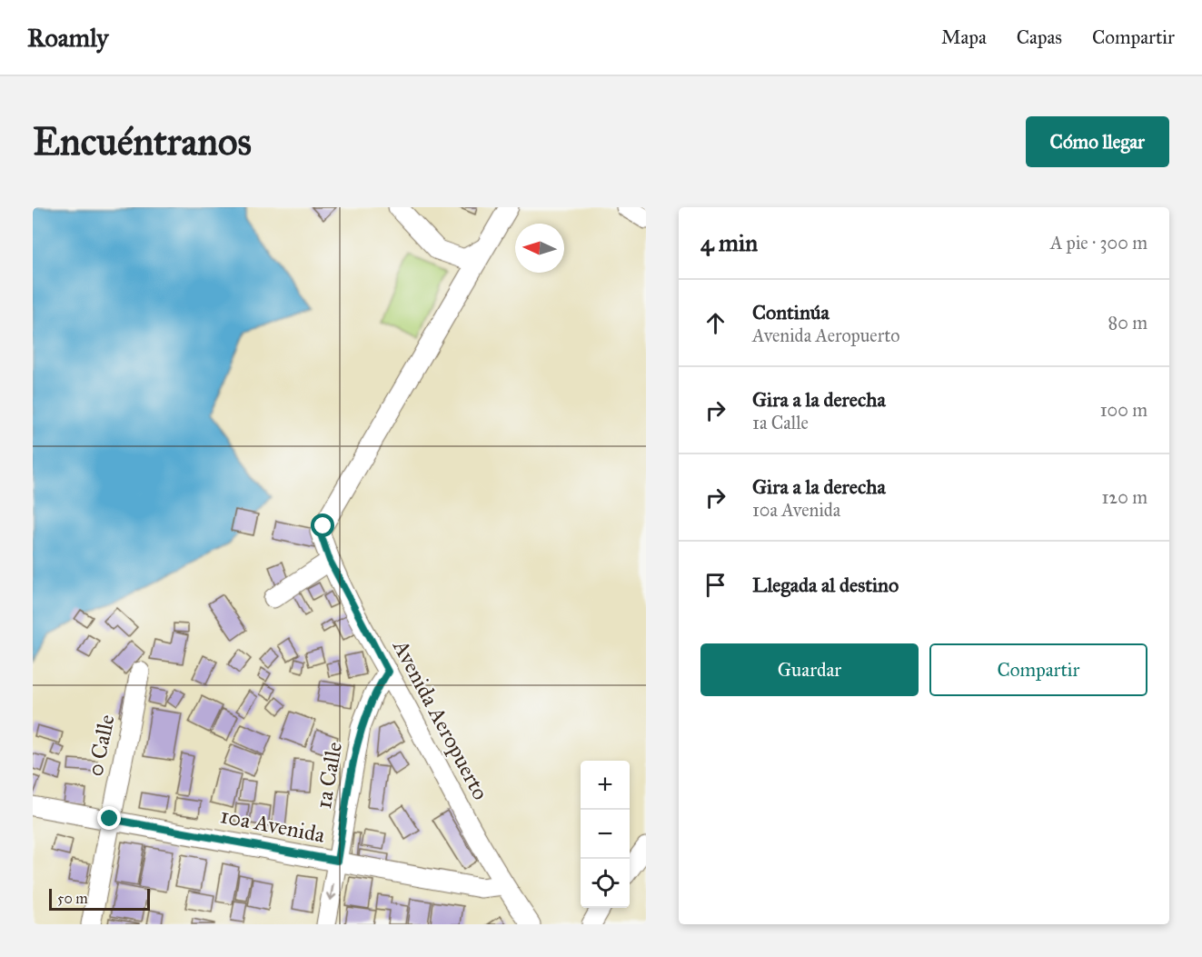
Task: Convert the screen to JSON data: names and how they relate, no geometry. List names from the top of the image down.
{
  "streets": {
    "street": [
      "Avenida Aeropuerto",
      "0 Calle",
      "1a Calle",
      "10a Avenida"
    ]
  },
  "crossings": [
    ["Avenida Aeropuerto", "1a Calle"],
    ["Avenida Aeropuerto", "10a Avenida"],
    ["0 Calle", "10a Avenida"],
    ["1a Calle", "10a Avenida"]
  ],
  "scale_bar": "50 m",
  "north": "left",
  "page": {
    "header": "Roamly",
    "nav": ["Mapa", "Capas", "Compartir"],
    "buttons": [
      "Cómo llegar",
      ["Guardar", "Compartir"]
    ],
    "title": "Encuéntranos",
    "heading": ["4 min", "A pie · 300 m"],
    "list": [
      ["Continúa", "Avenida Aeropuerto", "80 m"],
      ["Gira a la derecha", "1a Calle", "100 m"],
      ["Gira a la derecha", "10a Avenida", "120 m"],
      "Llegada al destino"
    ],
    "map_buttons": ["+", "−"],
    "scale": "50 m"
  }
}
